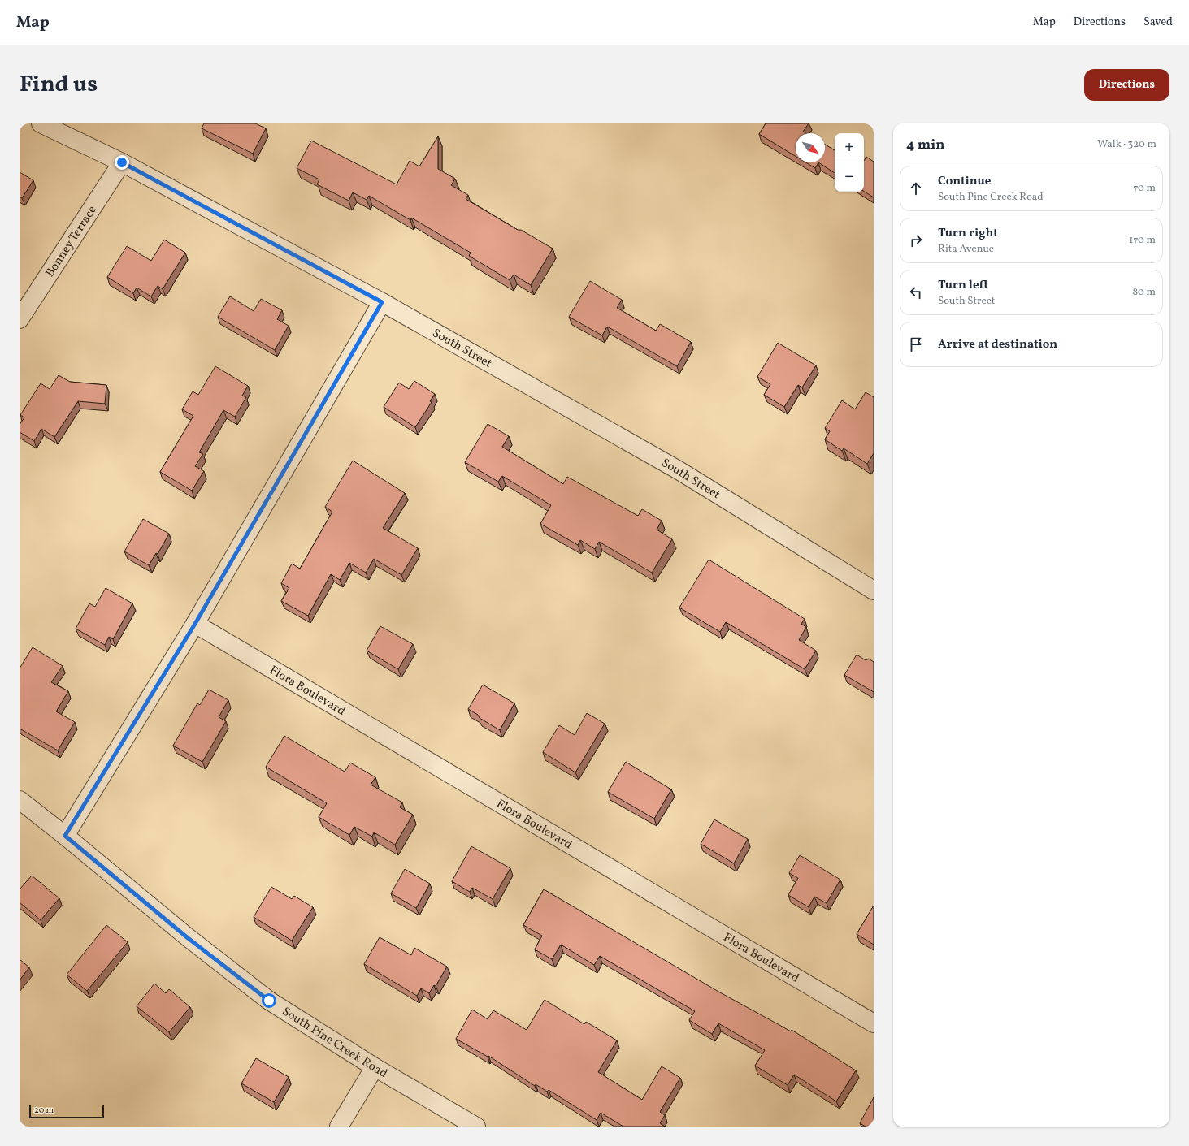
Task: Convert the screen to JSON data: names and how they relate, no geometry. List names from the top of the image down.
{
  "streets": {
    "street": [
      "Bonney Terrace",
      "South Street",
      "Flora Boulevard",
      "South Pine Creek Road"
    ]
  },
  "crossings": [
    ["Bonney Terrace", "South Street"]
  ],
  "scale_bar": "20 m",
  "north": "bottom right",
  "page": {
    "header": "Map",
    "nav": ["Map", "Directions", "Saved"],
    "title": "Find us",
    "buttons": "Directions",
    "heading": ["4 min", "Walk · 320 m"],
    "map_buttons": ["+", "−"],
    "list": [
      ["Continue", "South Pine Creek Road", "70 m"],
      ["Turn right", "Rita Avenue", "170 m"],
      ["Turn left", "South Street", "80 m"],
      "Arrive at destination"
    ],
    "scale": "20 m"
  }
}
